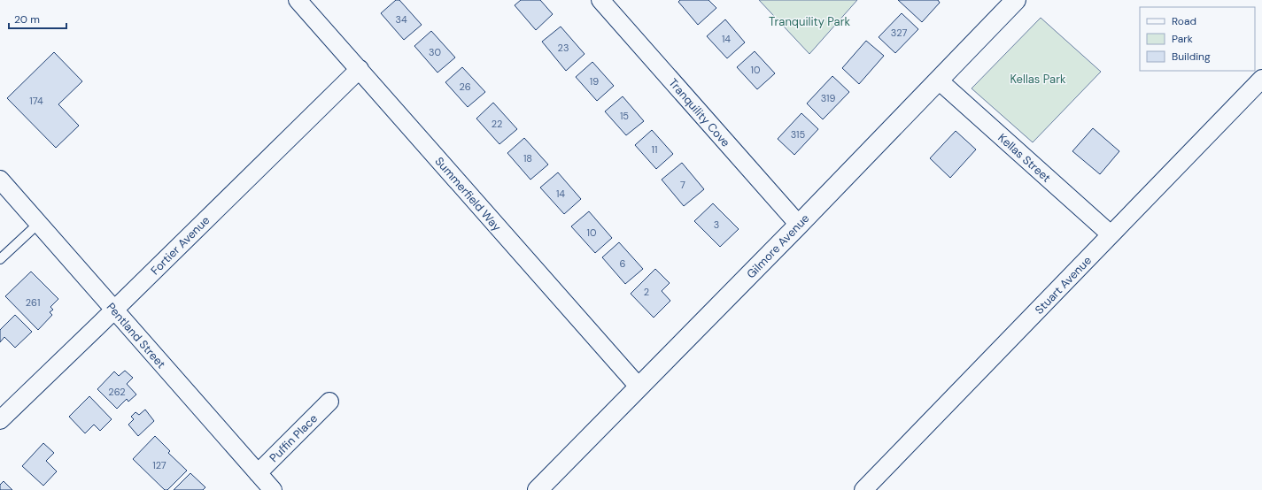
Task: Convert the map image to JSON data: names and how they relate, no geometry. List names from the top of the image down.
{
  "streets": {
    "street": [
      "Tranquility Cove",
      "Kellas Street",
      "Summerfield Way",
      "Fortier Avenue",
      "Gilmore Avenue",
      "Stuart Avenue",
      "Pentland Street",
      "Puffin Place"
    ]
  },
  "crossings": [
    ["Tranquility Cove", "Gilmore Avenue"],
    ["Kellas Street", "Gilmore Avenue"],
    ["Kellas Street", "Stuart Avenue"],
    ["Summerfield Way", "Fortier Avenue"],
    ["Summerfield Way", "Gilmore Avenue"],
    ["Fortier Avenue", "Pentland Street"],
    ["Pentland Street", "Puffin Place"]
  ],
  "parks": ["Tranquility Park", "Kellas Park"],
  "house_numbers": [
    "34",
    "327",
    "14",
    "23",
    "30",
    "10",
    "19",
    "26",
    "319",
    "174",
    "15",
    "22",
    "315",
    "11",
    "18",
    "7",
    "14",
    "3",
    "10",
    "6",
    "2",
    "261",
    "262",
    "127"
  ],
  "legend": ["Road", "Park", "Building"],
  "scale_bar": "20 m"
}
